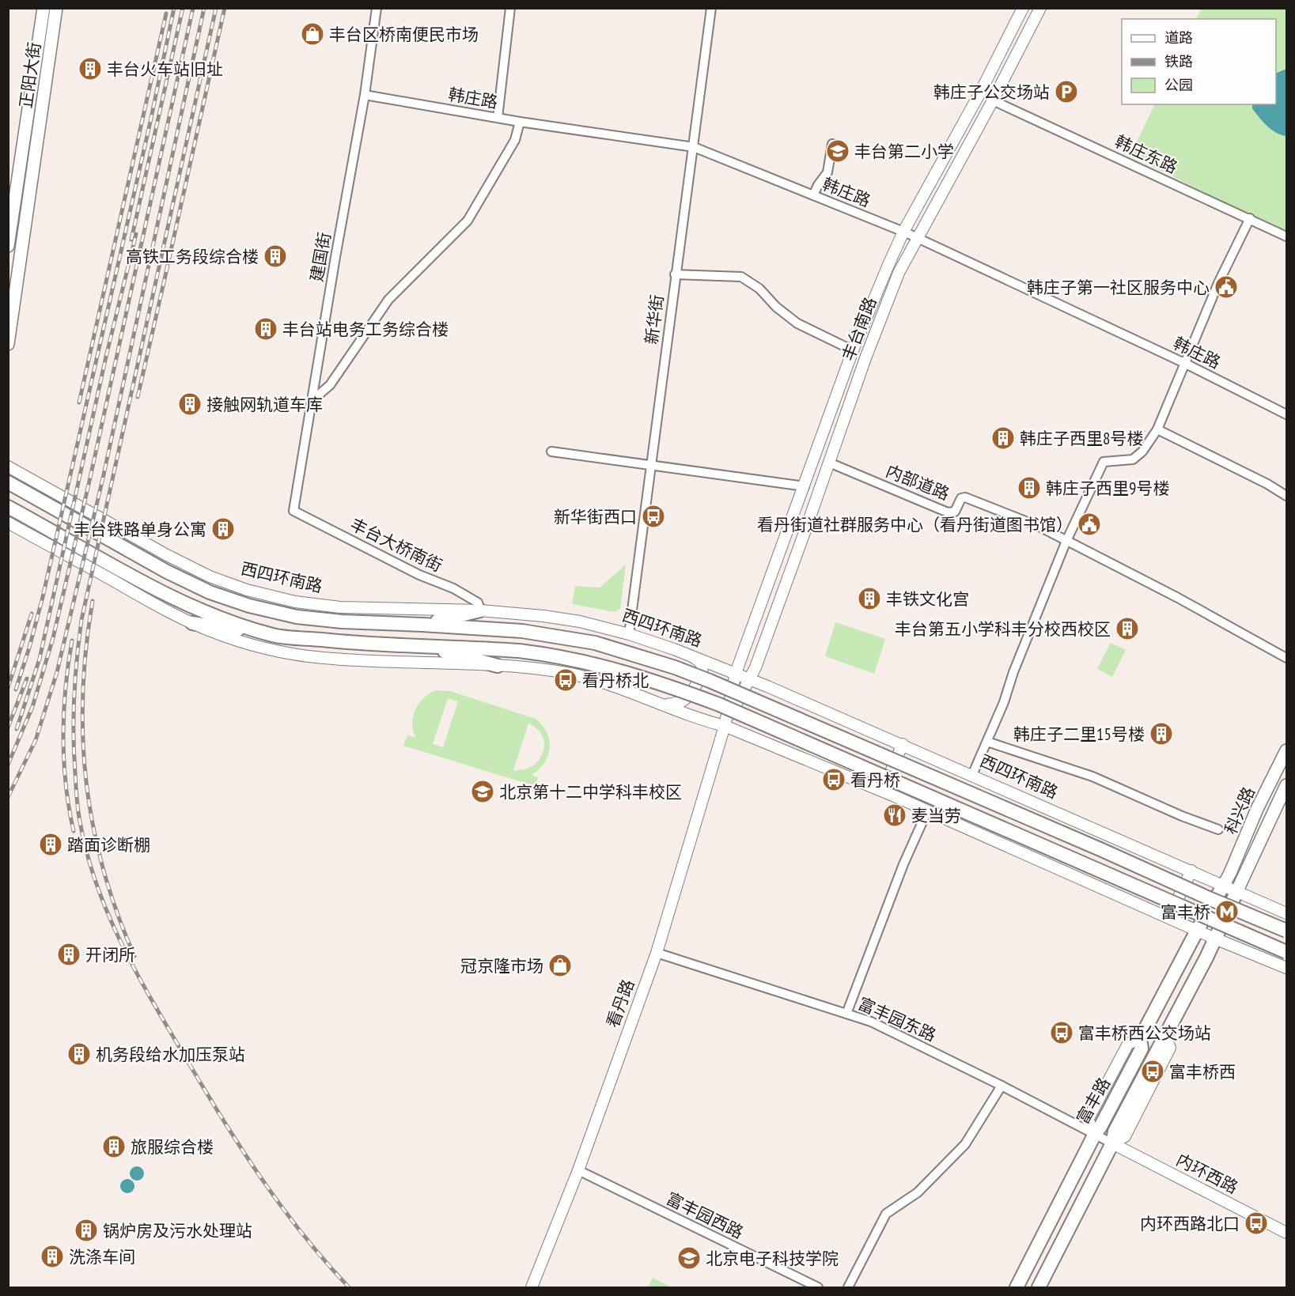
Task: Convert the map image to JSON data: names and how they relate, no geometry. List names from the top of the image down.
{
  "streets": {
    "main road": [
      "正阳大街",
      "西四环南路",
      "科兴路",
      "富丰路"
    ],
    "street": [
      "韩庄路",
      "韩庄东路",
      "建国街",
      "新华街",
      "丰台南路",
      "内部道路",
      "丰台大桥南街",
      "看丹路",
      "富丰园东路",
      "内环西路",
      "富丰园西路"
    ]
  },
  "crossings": [
    ["韩庄路", "建国街"],
    ["韩庄路", "新华街"],
    ["韩庄路", "丰台南路"],
    ["韩庄东路", "丰台南路"],
    ["建国街", "丰台大桥南街"],
    ["新华街", "西四环南路"],
    ["丰台南路", "内部道路"],
    ["丰台南路", "西四环南路"],
    ["丰台南路", "看丹路"],
    ["丰台大桥南街", "西四环南路"],
    ["西四环南路", "科兴路"],
    ["西四环南路", "富丰路"],
    ["科兴路", "富丰路"],
    ["看丹路", "富丰园东路"],
    ["看丹路", "富丰园西路"],
    ["富丰园东路", "富丰路"],
    ["富丰园东路", "内环西路"],
    ["富丰路", "内环西路"]
  ],
  "places": {
    "shop": ["丰台区桥南便民市场", "冠京隆市场"],
    "building": [
      "丰台火车站旧址",
      "高铁工务段综合楼",
      "丰台站电务工务综合楼",
      "接触网轨道车库",
      "韩庄子西里8号楼",
      "韩庄子西里9号楼",
      "丰台铁路单身公寓",
      "丰铁文化宫",
      "丰台第五小学科丰分校西校区",
      "韩庄子二里15号楼",
      "踏面诊断棚",
      "开闭所",
      "机务段给水加压泵站",
      "旅服综合楼",
      "锅炉房及污水处理站",
      "洗涤车间"
    ],
    "parking": ["韩庄子公交场站"],
    "school or university": ["丰台第二小学", "北京第十二中学科丰校区", "北京电子科技学院"],
    "public building": ["韩庄子第一社区服务中心", "看丹街道社群服务中心（看丹街道图书馆）"],
    "bus stop": [
      "新华街西口",
      "看丹桥北",
      "看丹桥",
      "富丰桥西公交场站",
      "富丰桥西",
      "内环西路北口"
    ],
    "restaurant": ["麦当劳"],
    "metro station": ["富丰桥"]
  },
  "legend": ["道路", "铁路", "公园"]
}
